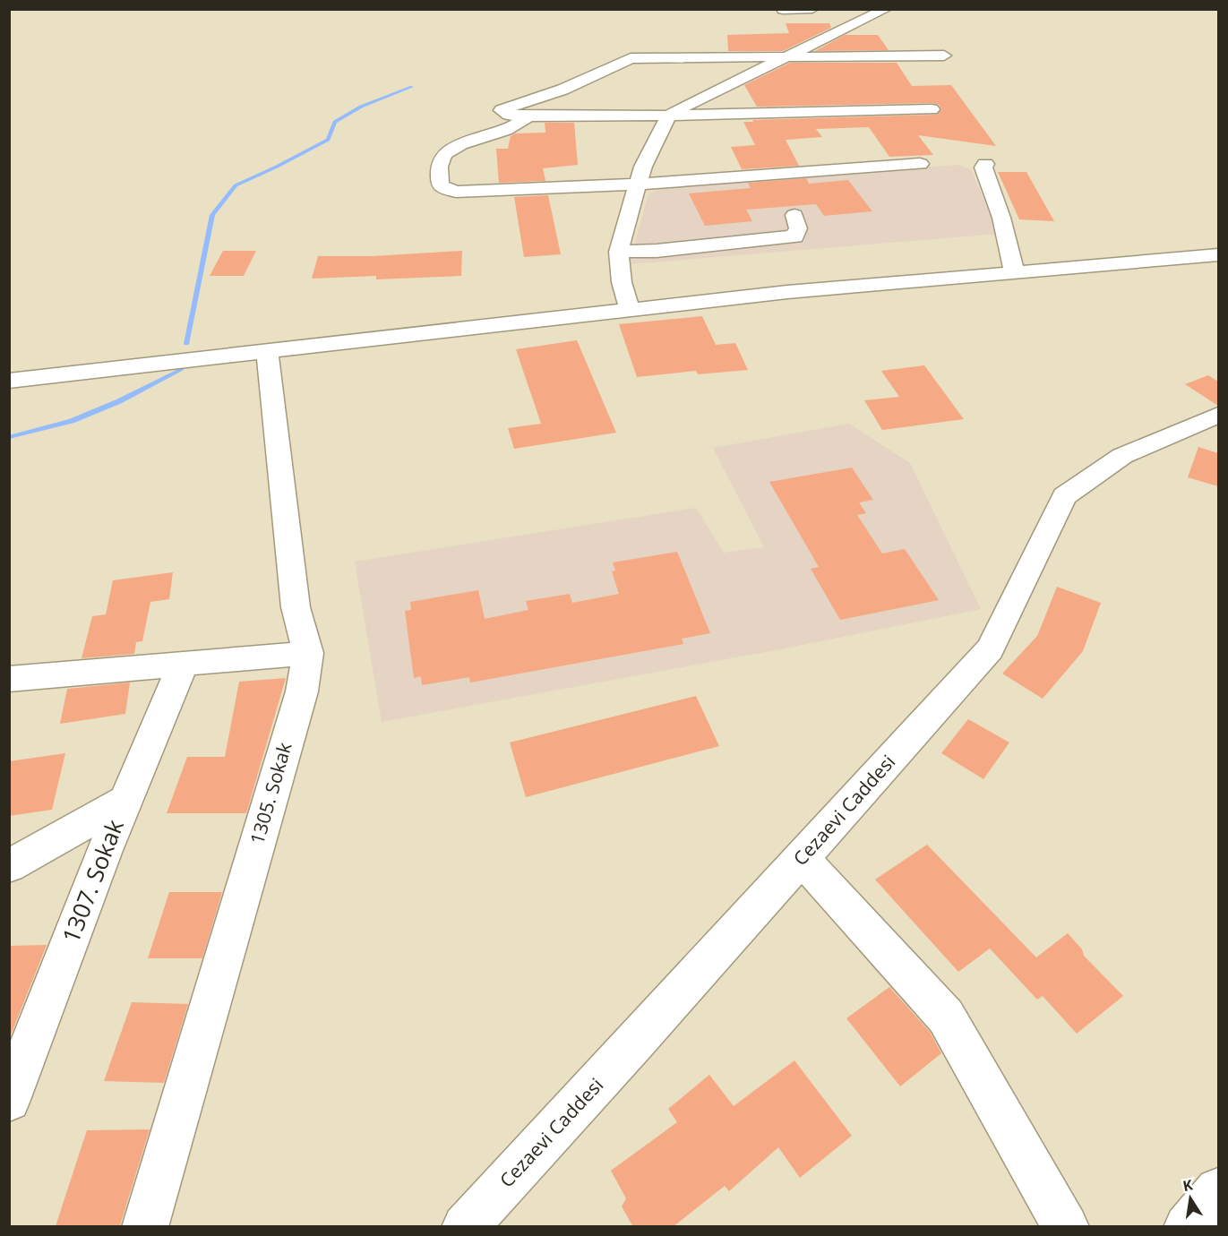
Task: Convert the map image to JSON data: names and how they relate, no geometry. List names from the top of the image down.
{
  "streets": {
    "street": ["1305. Sokak", "Cezaevi Caddesi", "1307. Sokak"]
  },
  "north": "top"
}
